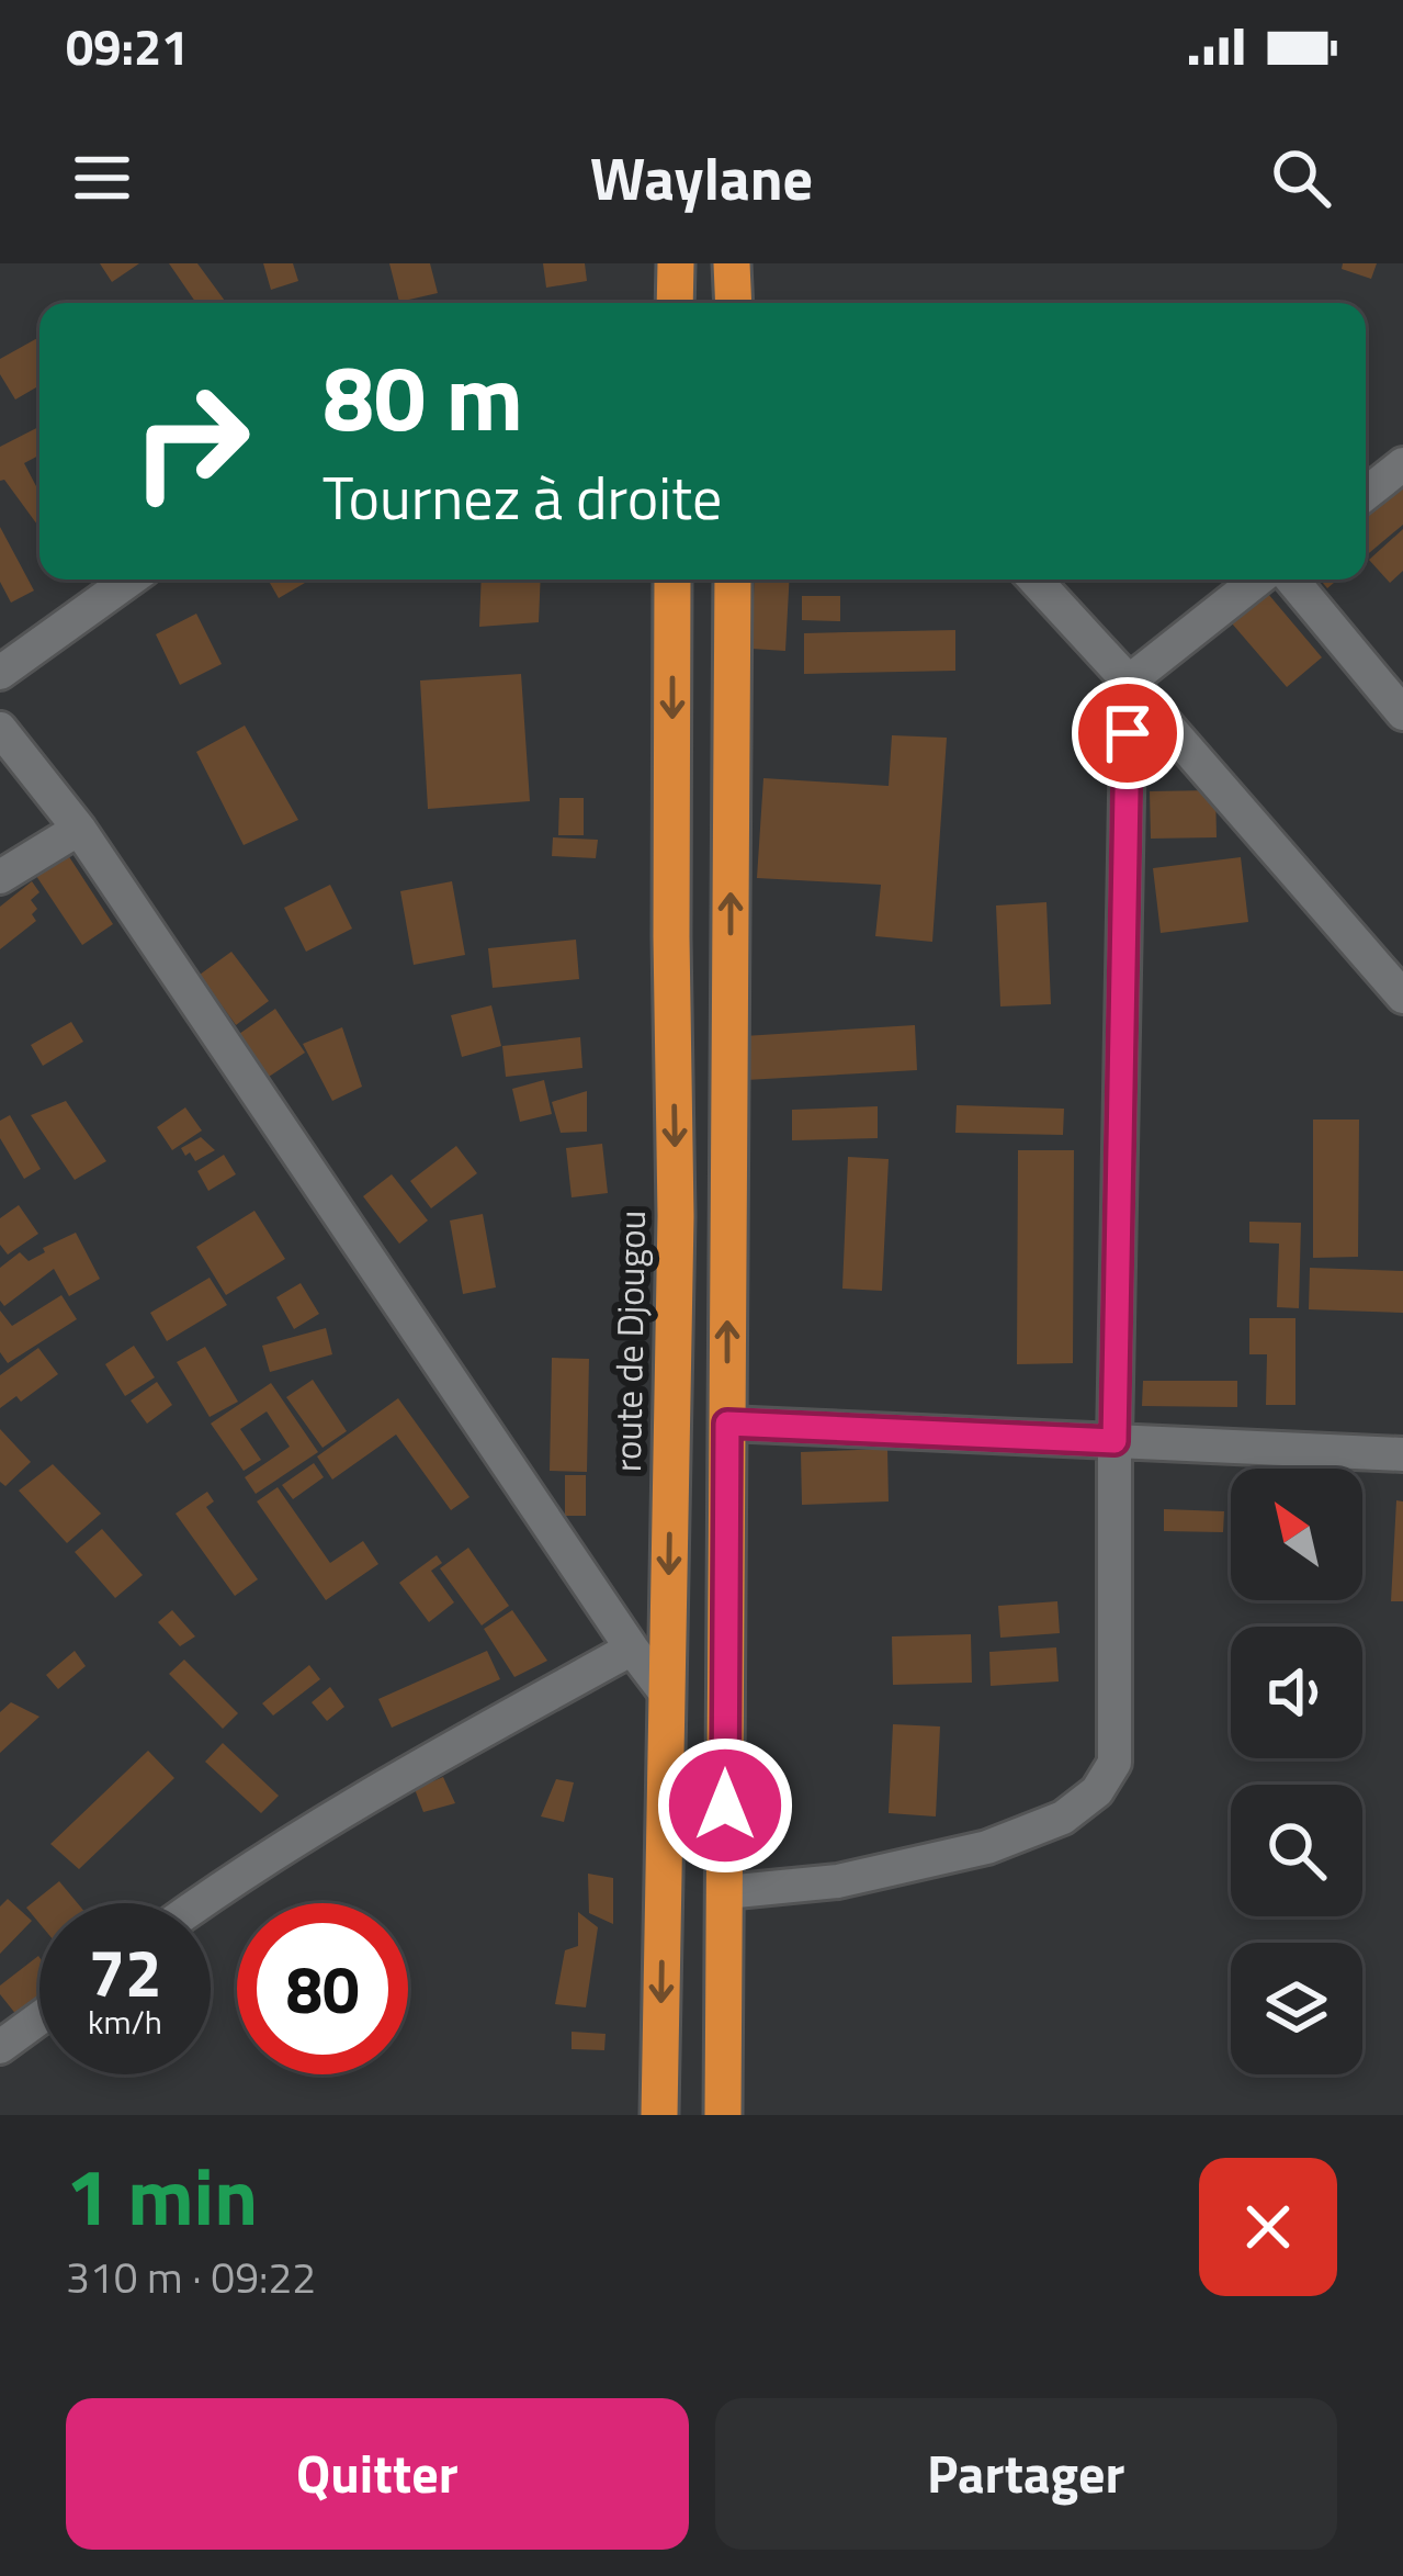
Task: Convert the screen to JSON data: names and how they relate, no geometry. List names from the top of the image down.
{
  "streets": {
    "highway": ["route de Djougou"]
  },
  "north": "top left",
  "page": {
    "status": "09:21",
    "header": "Waylane",
    "turn": ["80 m", "Tournez à droite"],
    "speed": "72 km/h",
    "limit": "80",
    "heading": ["1 min", "310 m · 09:22"],
    "buttons": ["Quitter", "Partager"]
  }
}
